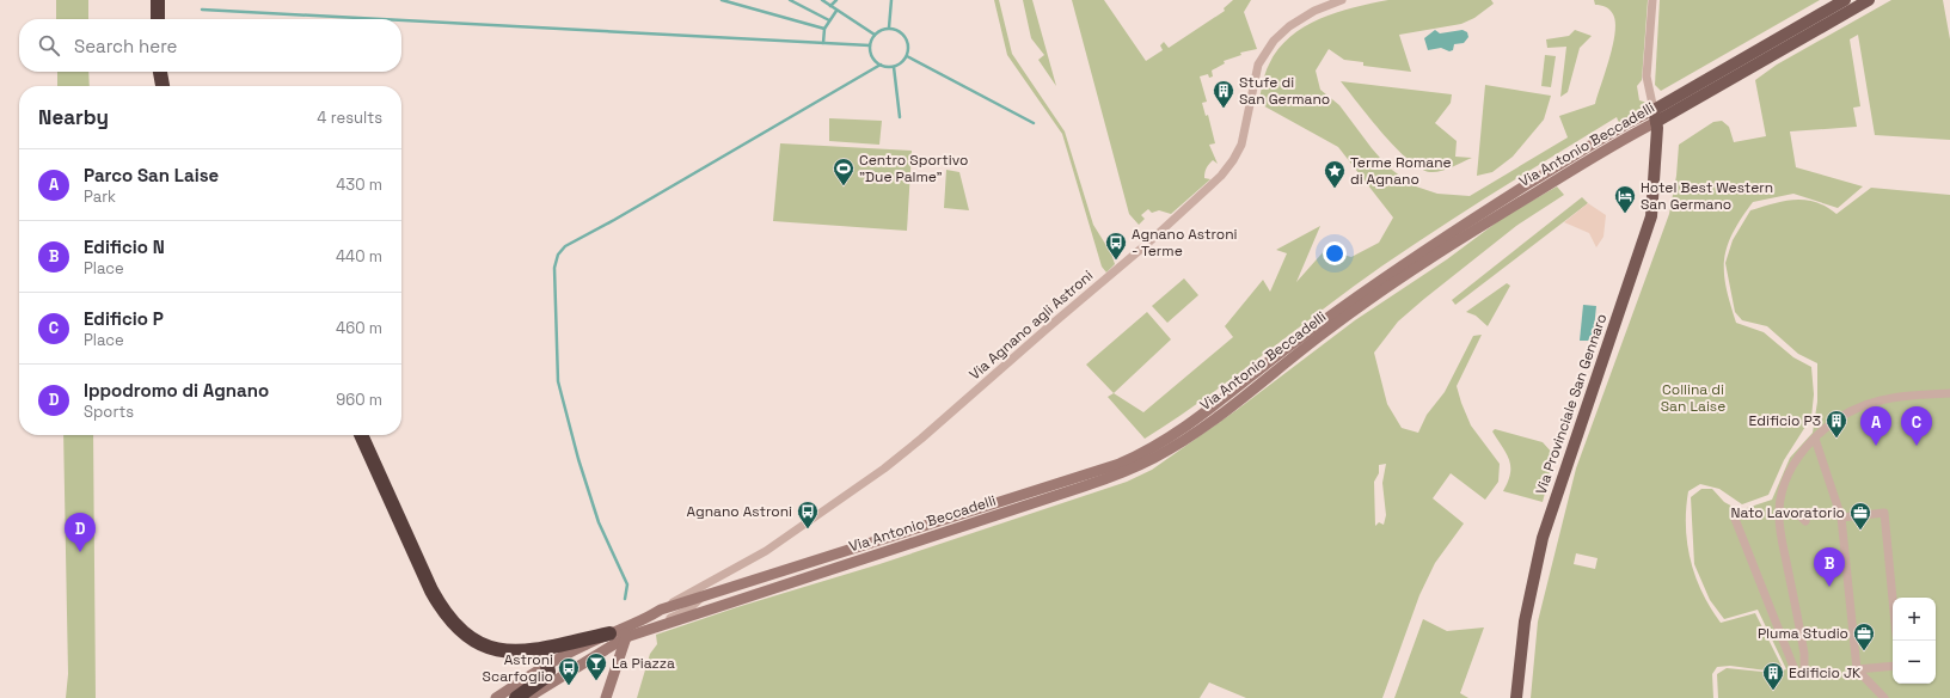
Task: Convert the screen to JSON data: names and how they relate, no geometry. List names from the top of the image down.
{
  "streets": {
    "main road": ["Via Antonio Beccadelli", "Via Provinciale San Gennaro"],
    "street": ["Via Agnano agli Astroni"]
  },
  "crossings": [
    ["Via Antonio Beccadelli", "Via Agnano agli Astroni"],
    ["Via Antonio Beccadelli", "Via Provinciale San Gennaro"]
  ],
  "parks": ["Collina di San Laise"],
  "places": {
    "building": ["Stufe di San Germano", "Edificio P3", "Edificio JK"],
    "sports": ["Centro Sportivo \"Due Palme\""],
    "place": ["Terme Romane di Agnano"],
    "hotel": ["Hotel Best Western San Germano"],
    "bus stop": ["Agnano Astroni - Terme", "Agnano Astroni", "Astroni Scarfoglio"],
    "office": ["Nato Lavoratorio", "Pluma Studio"],
    "bar": ["La Piazza"]
  },
  "page": {
    "search": "Search here",
    "heading": ["Nearby", "4 results"],
    "list": [
      {
        "mark": "A",
        "name": "Parco San Laise",
        "note": "Park",
        "value": "430 m"
      },
      {
        "mark": "B",
        "name": "Edificio N",
        "note": "Place",
        "value": "440 m"
      },
      {
        "mark": "C",
        "name": "Edificio P",
        "note": "Place",
        "value": "460 m"
      },
      {
        "mark": "D",
        "name": "Ippodromo di Agnano",
        "note": "Sports",
        "value": "960 m"
      }
    ],
    "pins": [
      "A",
      "C",
      "D",
      "B"
    ],
    "map_buttons": ["+", "−"]
  }
}
